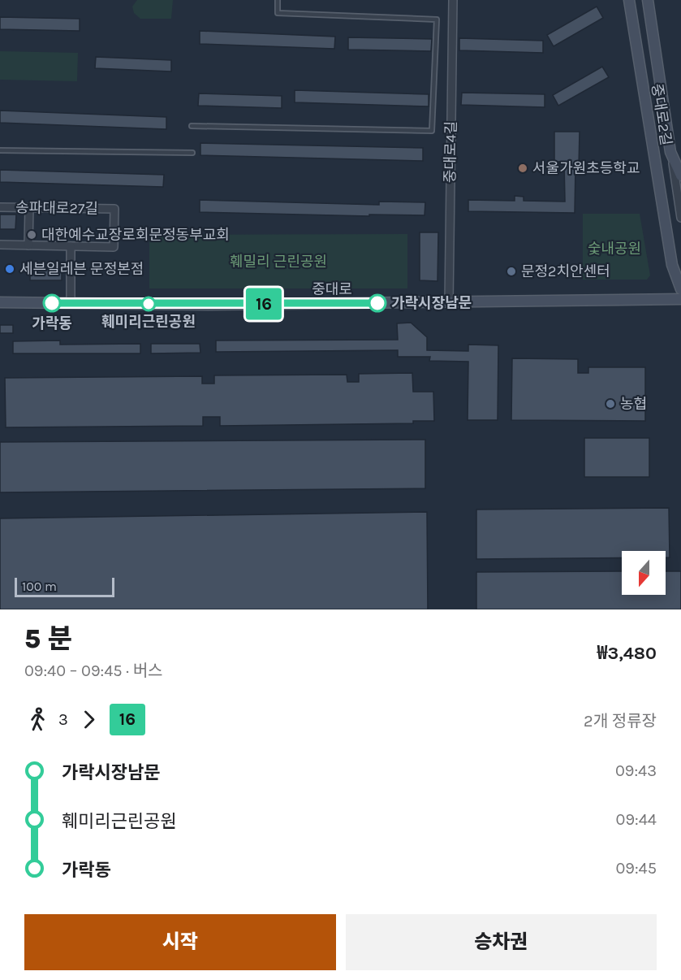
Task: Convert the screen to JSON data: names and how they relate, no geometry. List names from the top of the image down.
{
  "streets": {
    "main road": ["중대로2길", "중대로"],
    "street": ["중대로4길", "송파대로27길"]
  },
  "crossings": [
    ["중대로4길", "중대로"]
  ],
  "parks": ["숯내공원", "훼밀리 근린공원"],
  "places": [
    "서울가원초등학교",
    "대한예수교장로회문정동부교회",
    "세븐일레븐 문정본점",
    "문정2치안센터",
    "가락동",
    "가락시장남문",
    "훼미리근린공원",
    "농협"
  ],
  "lines": ["bus line 16"],
  "scale_bar": "100 m",
  "north": "bottom",
  "page": {
    "on_map": "16",
    "scale": "100 m",
    "heading": ["5 분", "09:40 – 09:45 · 버스", "₩3,480"],
    "legs": ["3", "16", "2개 정류장"],
    "list": [
      {
        "name": "가락시장남문",
        "value": "09:43"
      },
      {
        "name": "훼미리근린공원",
        "value": "09:44"
      },
      {
        "name": "가락동",
        "value": "09:45"
      }
    ],
    "buttons": ["시작", "승차권"]
  }
}
